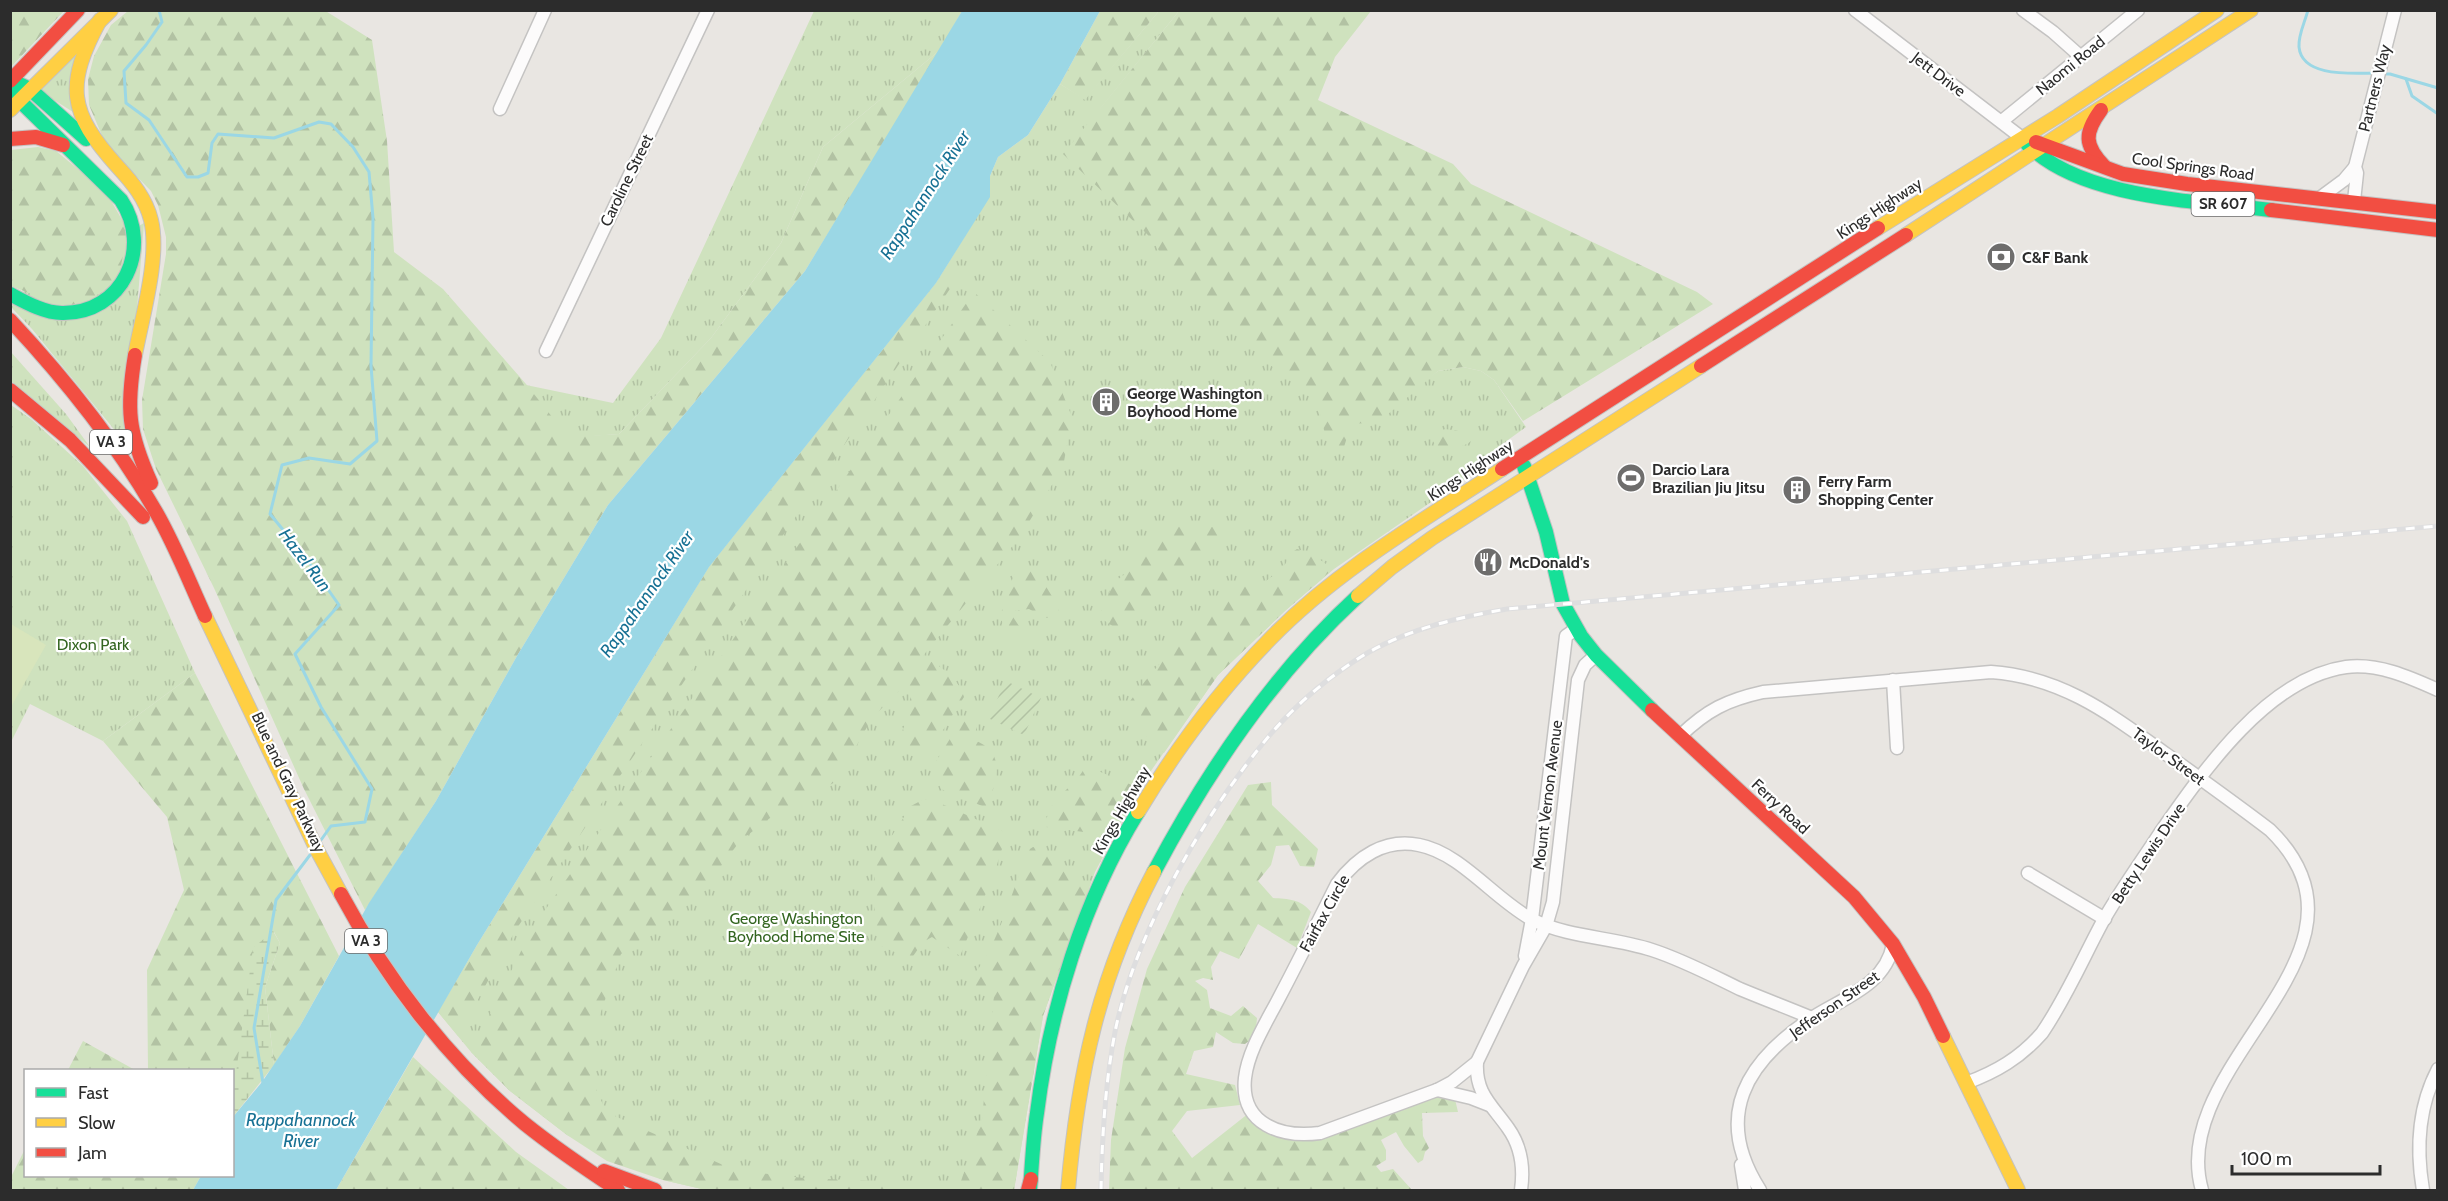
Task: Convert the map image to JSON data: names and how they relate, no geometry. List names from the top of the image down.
{
  "streets": {
    "main road": [
      "Cool Springs Road",
      "SR 607",
      "Kings Highway",
      "VA 3",
      "Blue and Gray Parkway",
      "Ferry Road"
    ],
    "street": [
      "Naomi Road",
      "Jett Drive",
      "Partners Way",
      "Caroline Street",
      "Taylor Street",
      "Mount Vernon Avenue",
      "Betty Lewis Drive",
      "Fairfax Circle",
      "Jefferson Street"
    ]
  },
  "crossings": [
    ["Naomi Road", "Jett Drive"],
    ["Jett Drive", "Cool Springs Road"],
    ["Jett Drive", "Kings Highway"],
    ["Partners Way", "Cool Springs Road"],
    ["Cool Springs Road", "Kings Highway"],
    ["Kings Highway", "Ferry Road"],
    ["VA 3", "Blue and Gray Parkway"],
    ["Taylor Street", "Ferry Road"],
    ["Taylor Street", "Betty Lewis Drive"],
    ["Mount Vernon Avenue", "Ferry Road"],
    ["Mount Vernon Avenue", "Fairfax Circle"],
    ["Ferry Road", "Betty Lewis Drive"],
    ["Ferry Road", "Jefferson Street"],
    ["Fairfax Circle", "Jefferson Street"]
  ],
  "water": ["Rappahannock River", "Hazel Run"],
  "parks": ["Dixon Park", "George Washington Boyhood Home Site"],
  "places": {
    "bank": ["C&F Bank"],
    "building": ["George Washington Boyhood Home", "Ferry Farm Shopping Center"],
    "sports": ["Darcio Lara Brazilian Jiu Jitsu"],
    "restaurant": ["McDonald's"]
  },
  "legend": ["Fast", "Slow", "Jam"],
  "scale_bar": "100 m"
}
